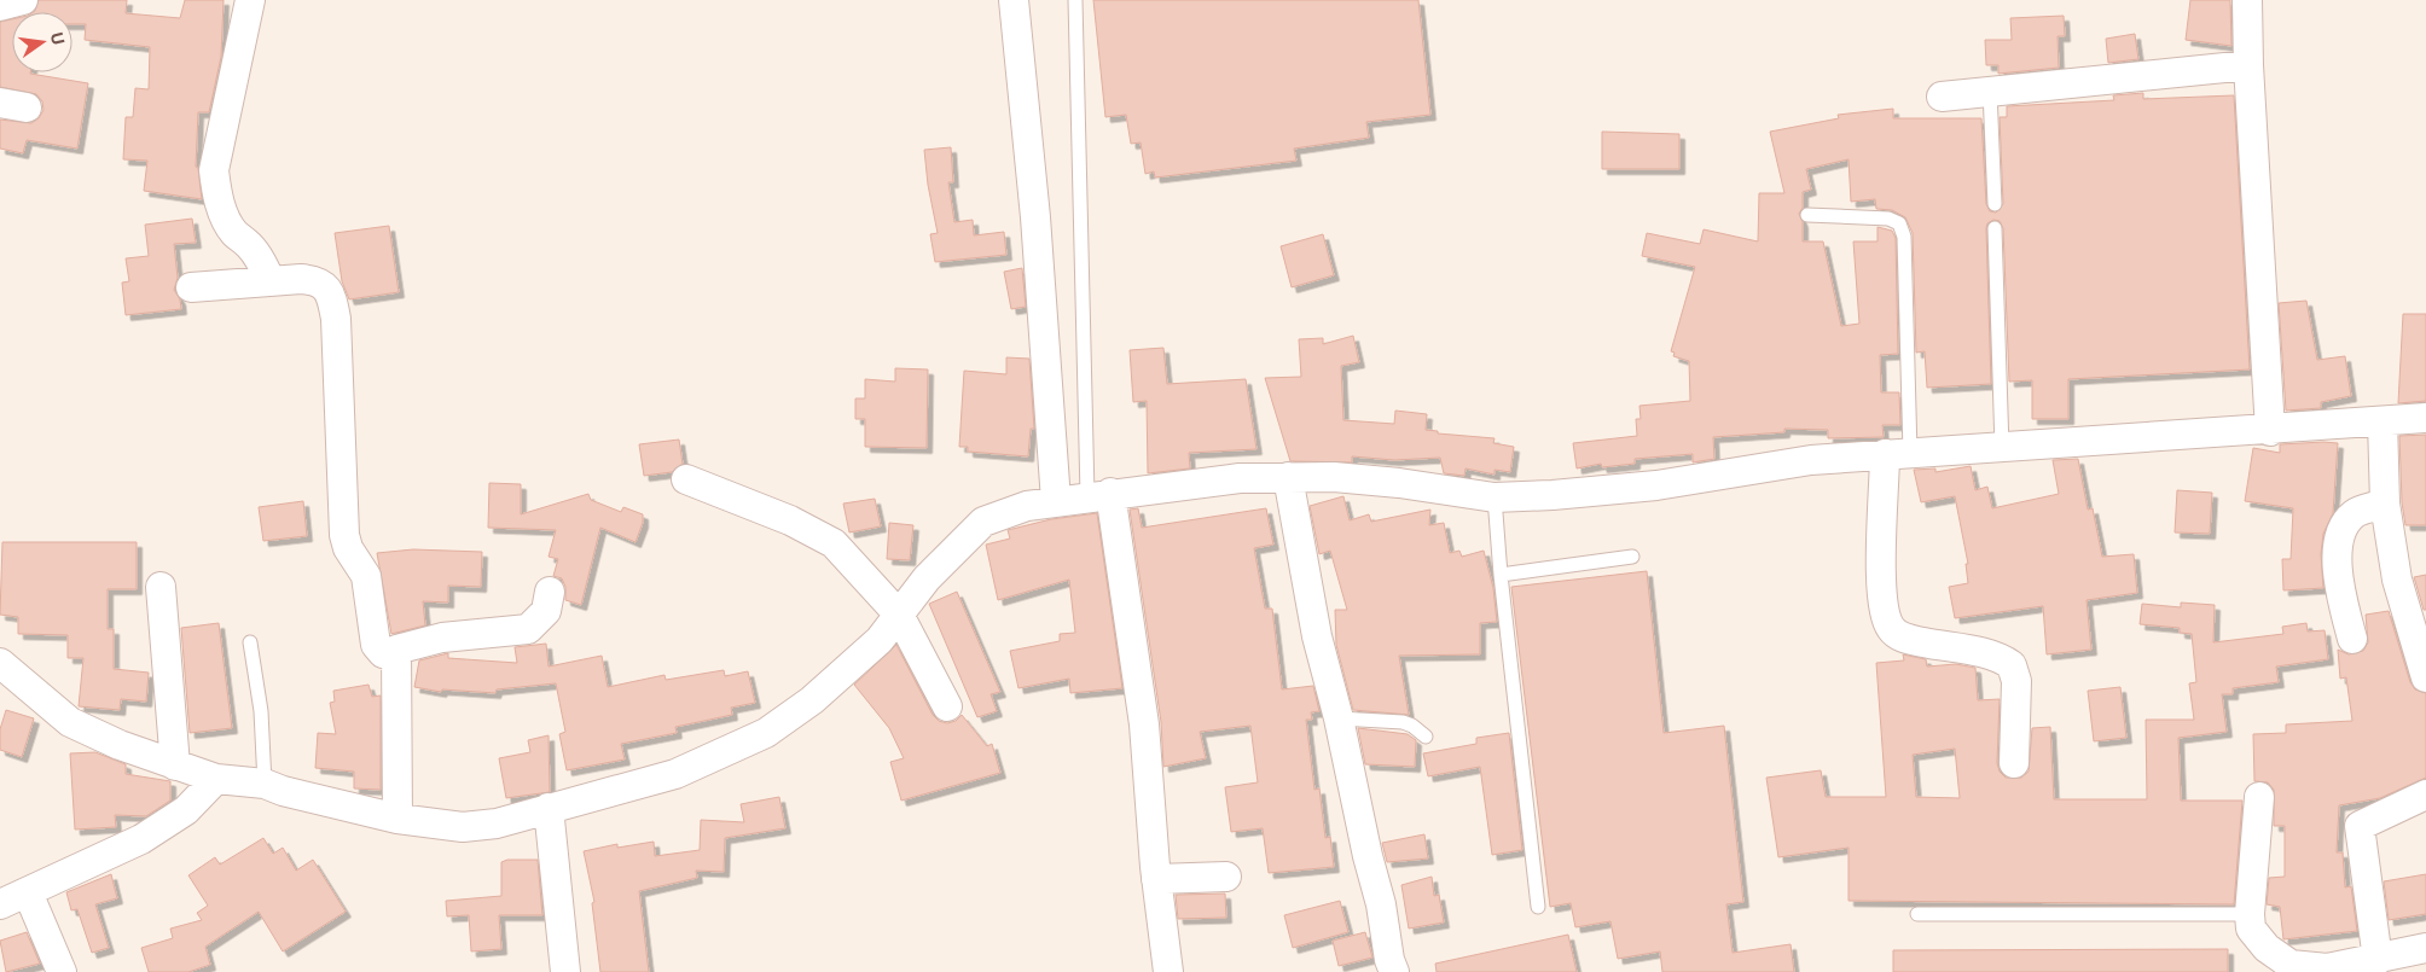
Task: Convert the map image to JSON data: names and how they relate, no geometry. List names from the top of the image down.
{
  "north": "right"
}
